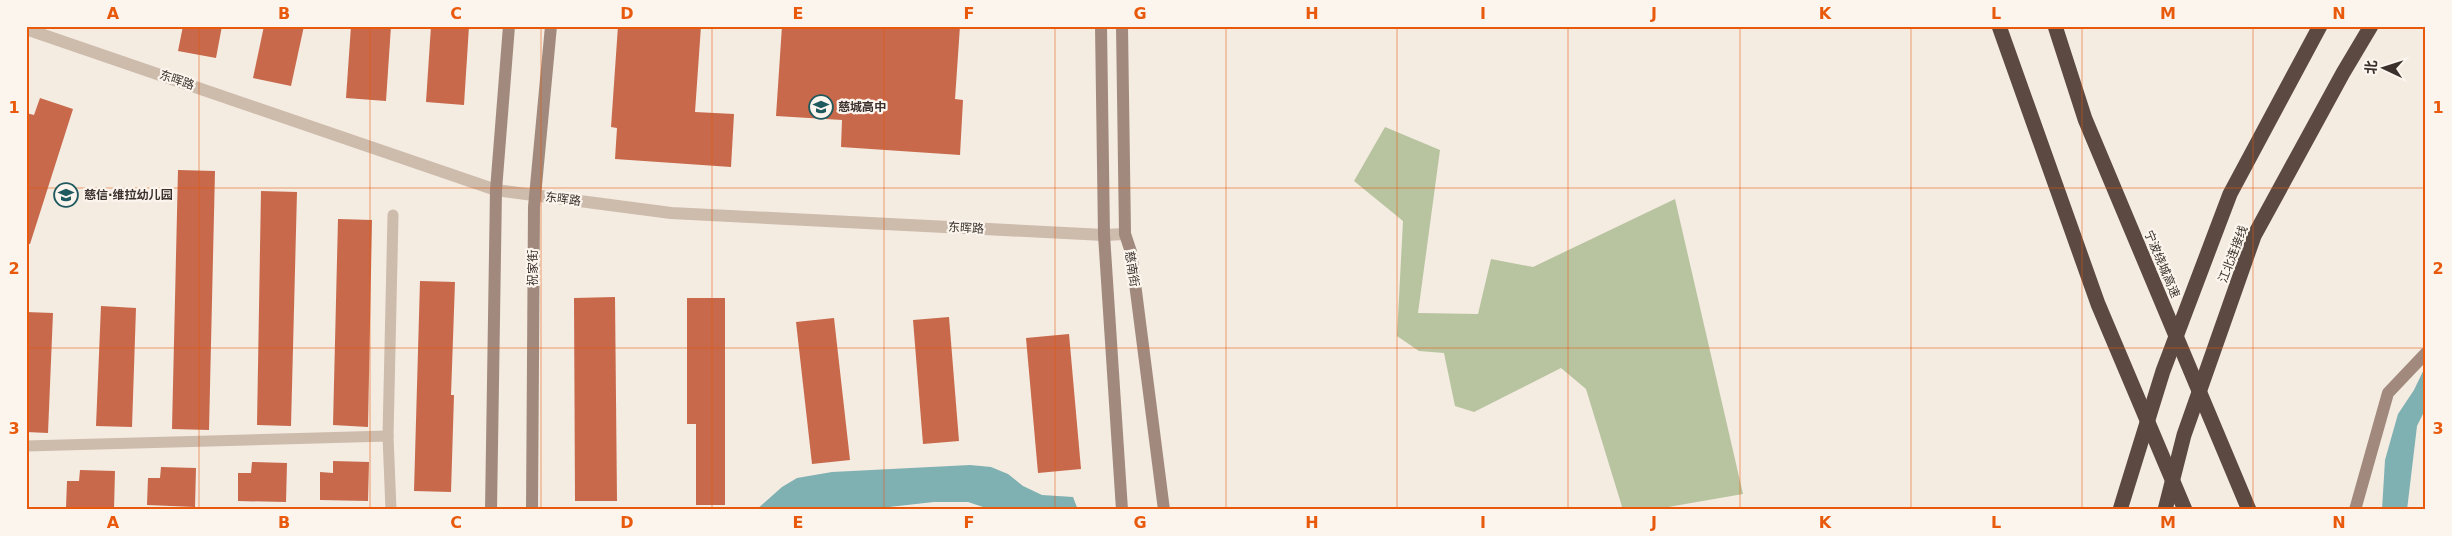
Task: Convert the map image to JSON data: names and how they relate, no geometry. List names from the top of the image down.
{
  "streets": {
    "highway": ["江北连接线", "宁波绕城高速"],
    "street": ["东晖路", "祝家街", "慈南街"]
  },
  "crossings": [
    ["东晖路", "祝家街"],
    ["东晖路", "慈南街"]
  ],
  "places": {
    "school or university": ["慈城高中", "慈信·维拉幼儿园"]
  },
  "north": "left",
  "grid": {
    "columns": [
      "A",
      "B",
      "C",
      "D",
      "E",
      "F",
      "G",
      "H",
      "I",
      "J",
      "K",
      "L",
      "M",
      "N"
    ],
    "rows": ["1", "2", "3"]
  }
}
